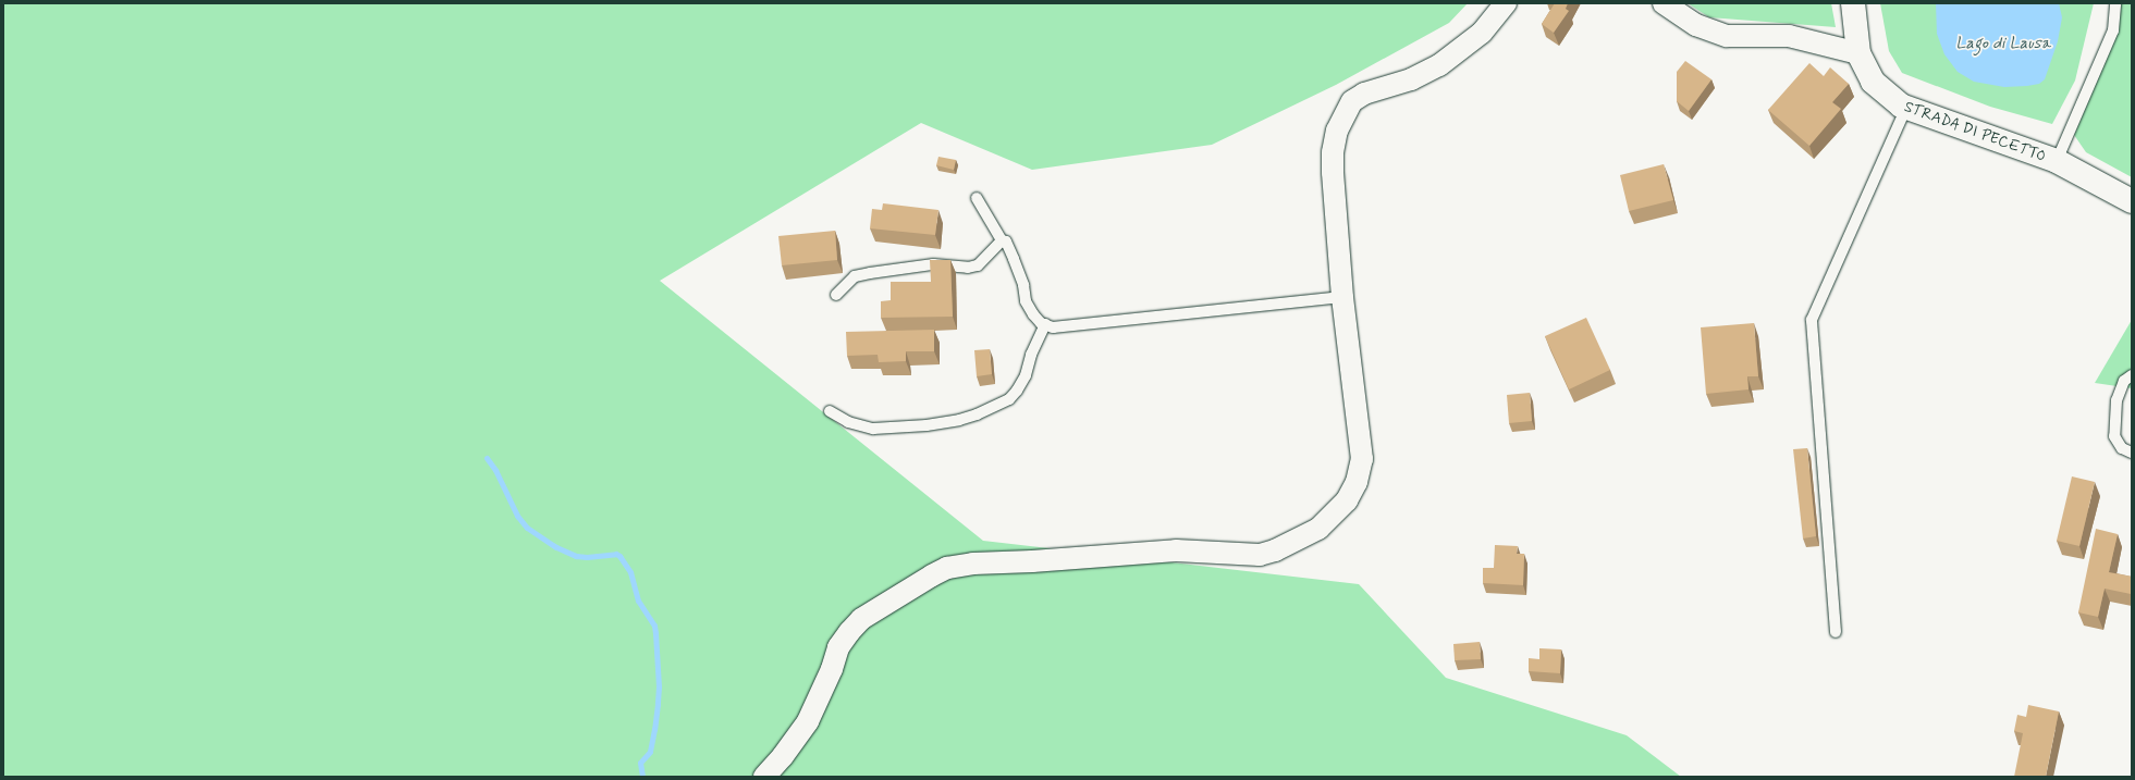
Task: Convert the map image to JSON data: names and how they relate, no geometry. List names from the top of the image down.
{
  "streets": {
    "street": ["STRADA DI PECETTO"]
  },
  "water": ["Lago di Lausa"]
}
